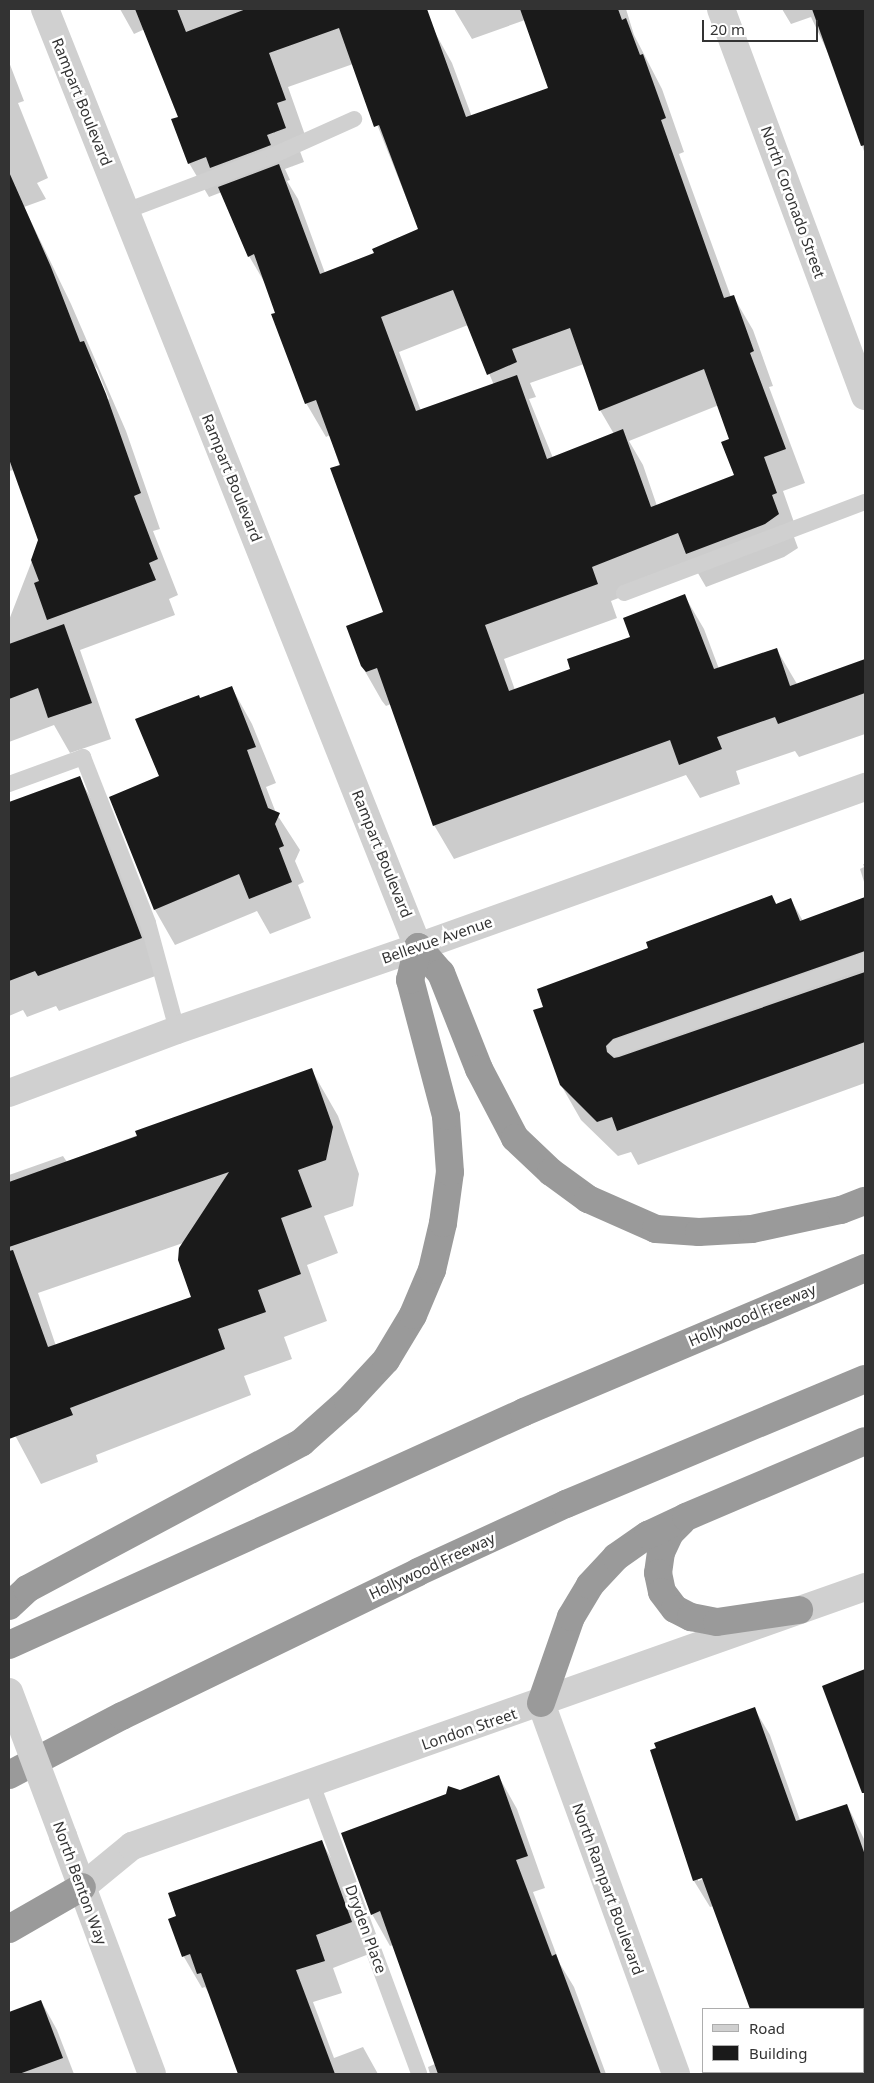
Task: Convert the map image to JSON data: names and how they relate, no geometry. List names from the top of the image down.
{
  "streets": {
    "highway": ["Hollywood Freeway"],
    "street": [
      "Rampart Boulevard",
      "North Coronado Street",
      "Bellevue Avenue",
      "London Street",
      "North Benton Way",
      "North Rampart Boulevard"
    ],
    "lane": ["Dryden Place"]
  },
  "crossings": [
    ["Rampart Boulevard", "Bellevue Avenue"],
    ["London Street", "North Benton Way"],
    ["London Street", "North Rampart Boulevard"],
    ["London Street", "Dryden Place"]
  ],
  "legend": ["Road", "Building"],
  "scale_bar": "20 m"
}
